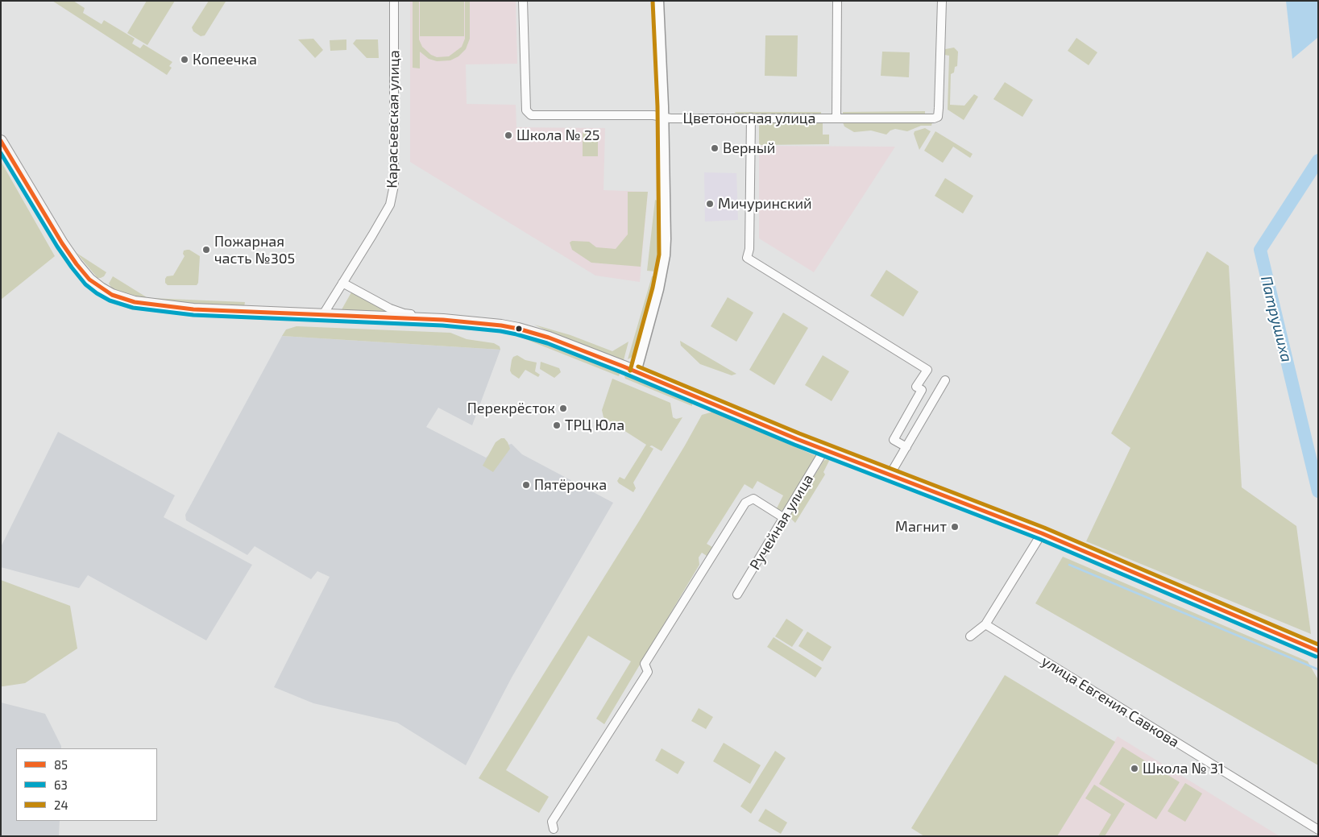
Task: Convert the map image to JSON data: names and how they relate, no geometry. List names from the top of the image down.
{
  "streets": {
    "street": [
      "Цветоносная улица",
      "Карасьевская улица",
      "Ручейная улица",
      "улица Евгения Савкова"
    ]
  },
  "water": ["Патрушиха"],
  "places": [
    "Копеечка",
    "Школа № 25",
    "Верный",
    "Мичуринский",
    "Пожарная часть №305",
    "Перекрёсток",
    "ТРЦ Юла",
    "Пятёрочка",
    "Магнит",
    "Школа № 31"
  ],
  "lines": ["transit line 24", "transit line 85", "transit line 63"],
  "legend": ["85", "63", "24"]
}
